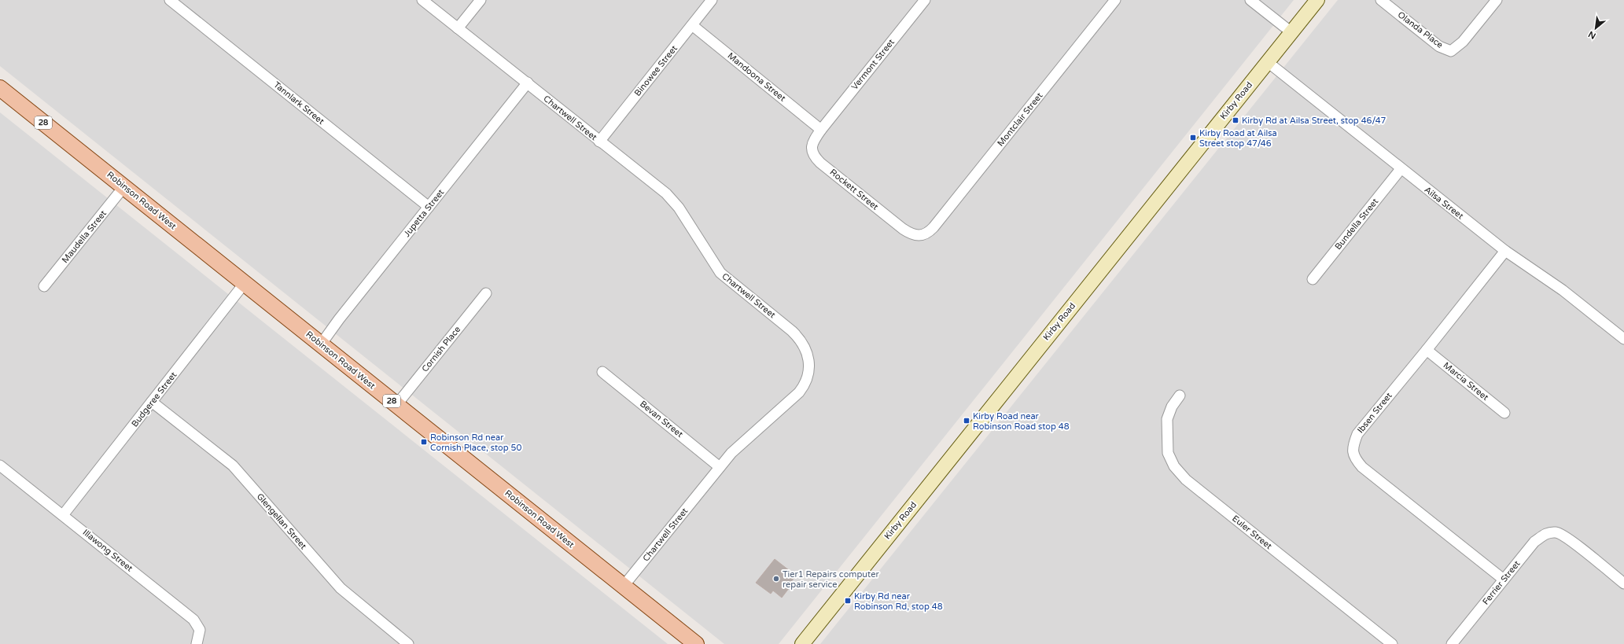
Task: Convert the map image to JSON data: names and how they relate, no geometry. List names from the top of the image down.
{
  "streets": {
    "main road": ["28", "Robinson Road West"],
    "street": [
      "Olanda Place",
      "Vermont Street",
      "Binowee Street",
      "Mandoona Street",
      "Kirby Road",
      "Tannlark Street",
      "Chartwell Street",
      "Montclair Street",
      "Rockett Street",
      "Ailsa Street",
      "Jupetta Street",
      "Bundella Street",
      "Maudella Street",
      "Cornish Place",
      "Marcia Street",
      "Budgeree Street",
      "Ibsen Street",
      "Bevan Street",
      "Glengellan Street",
      "Euler Street",
      "Illawong Street",
      "Ferrier Street"
    ]
  },
  "crossings": [
    ["Vermont Street", "Mandoona Street"],
    ["Vermont Street", "Rockett Street"],
    ["Binowee Street", "Mandoona Street"],
    ["Binowee Street", "Chartwell Street"],
    ["Mandoona Street", "Rockett Street"],
    ["Kirby Road", "Ailsa Street"],
    ["Tannlark Street", "Jupetta Street"],
    ["Chartwell Street", "Robinson Road West"],
    ["Chartwell Street", "Jupetta Street"],
    ["Chartwell Street", "Bevan Street"],
    ["Montclair Street", "Rockett Street"],
    ["Robinson Road West", "Jupetta Street"],
    ["Robinson Road West", "Maudella Street"],
    ["Robinson Road West", "Cornish Place"],
    ["Robinson Road West", "Budgeree Street"],
    ["Ailsa Street", "Bundella Street"],
    ["Ailsa Street", "Ibsen Street"],
    ["Marcia Street", "Ibsen Street"],
    ["Budgeree Street", "Glengellan Street"],
    ["Budgeree Street", "Illawong Street"],
    ["Ibsen Street", "Ferrier Street"]
  ],
  "places": {
    "transit": [
      "Kirby Rd at Ailsa Street, stop 46/47",
      "Kirby Road at Ailsa Street stop 47/46",
      "Kirby Road near Robinson Road stop 48",
      "Robinson Rd near Cornish Place, stop 50",
      "Kirby Rd near Robinson Rd, stop 48"
    ],
    "other": ["Tier1 Repairs computer repair service"]
  },
  "north": "bottom left"
}
